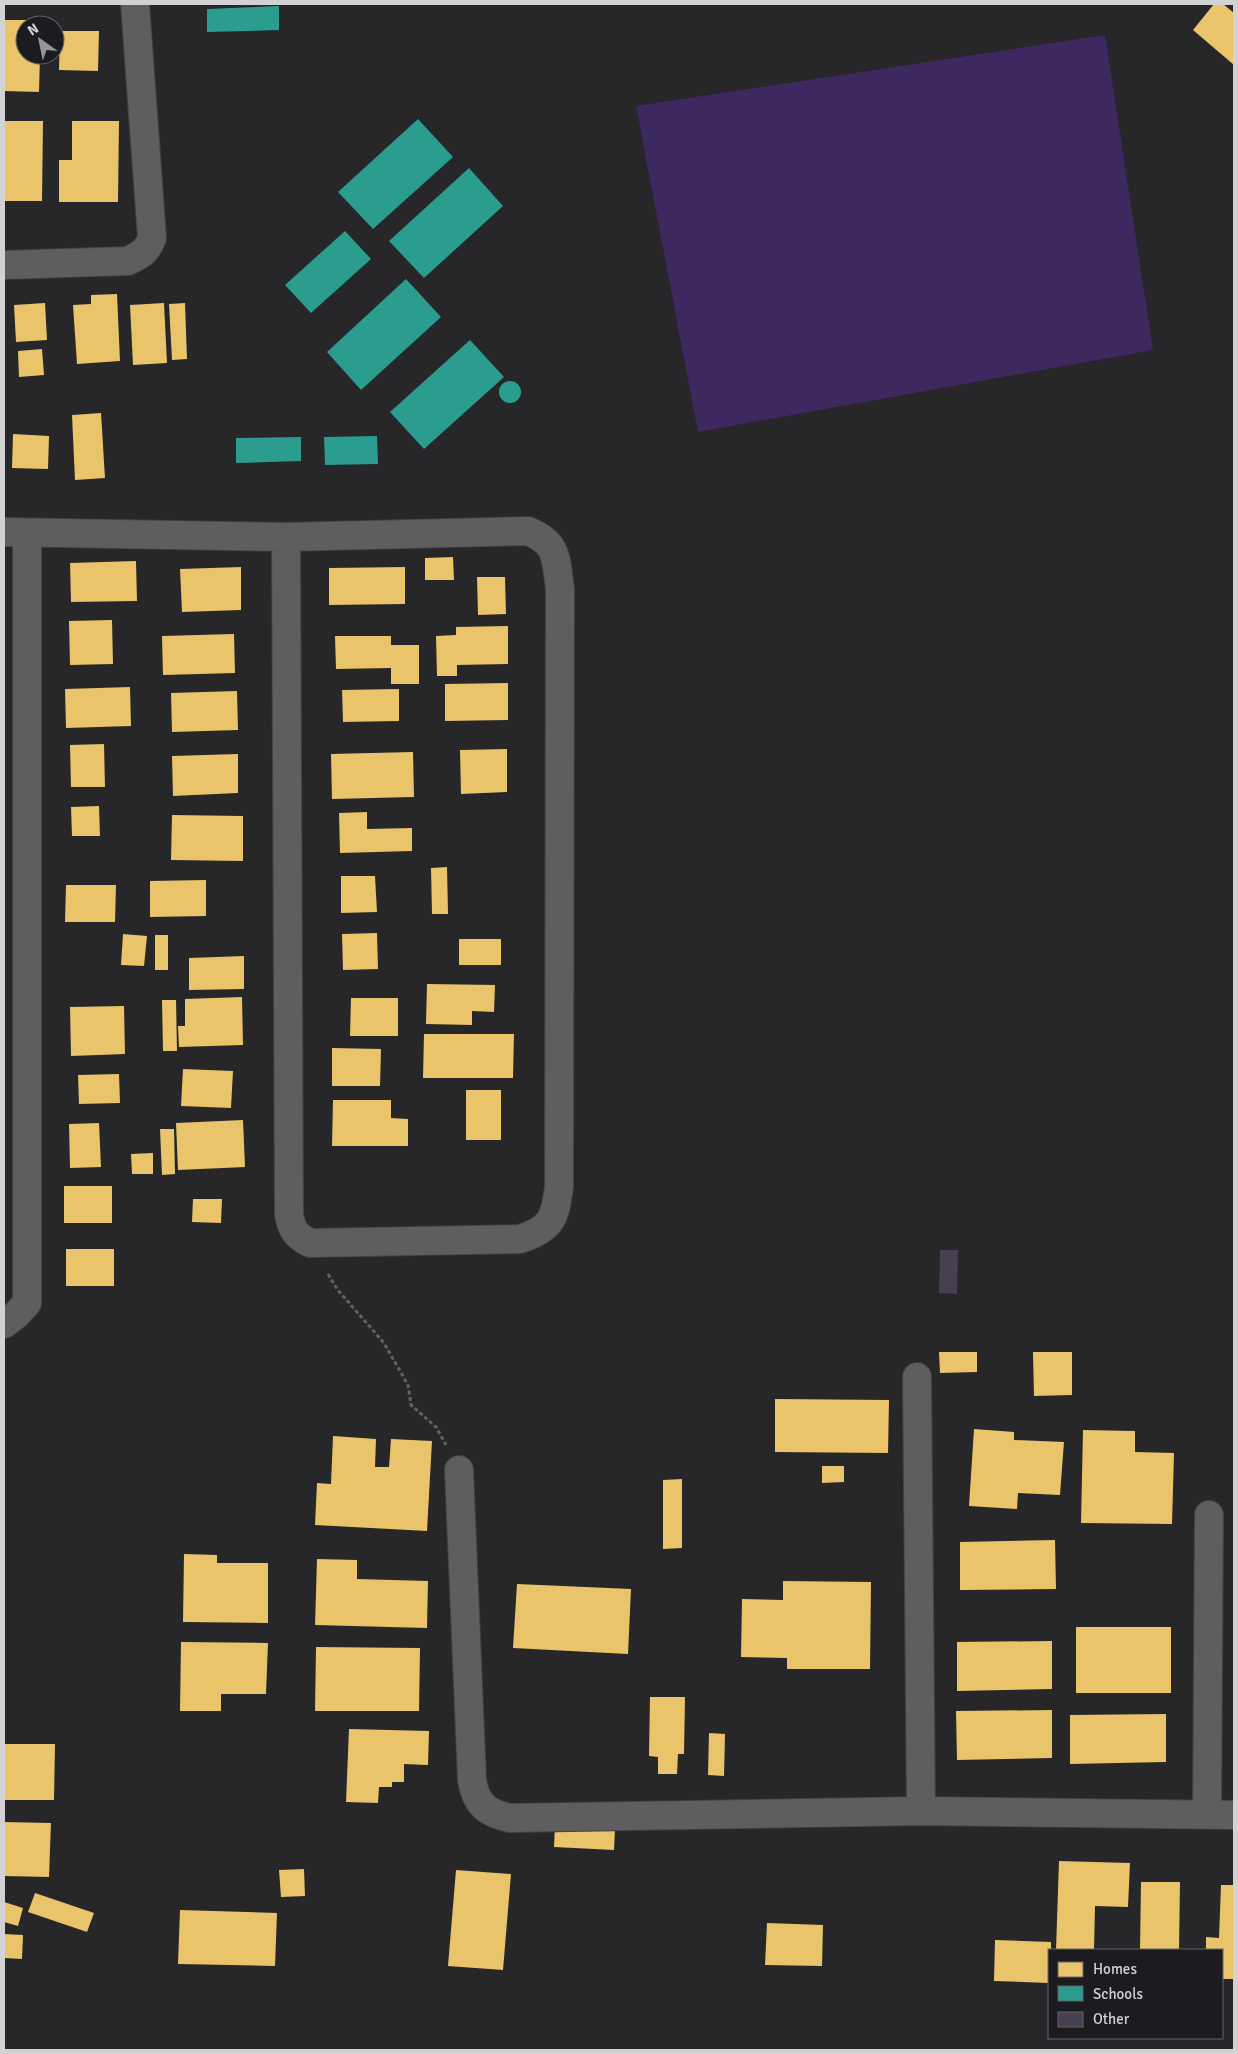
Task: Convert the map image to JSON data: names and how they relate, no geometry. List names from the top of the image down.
{
  "legend": ["Homes", "Schools", "Other"],
  "north": "top left"
}
